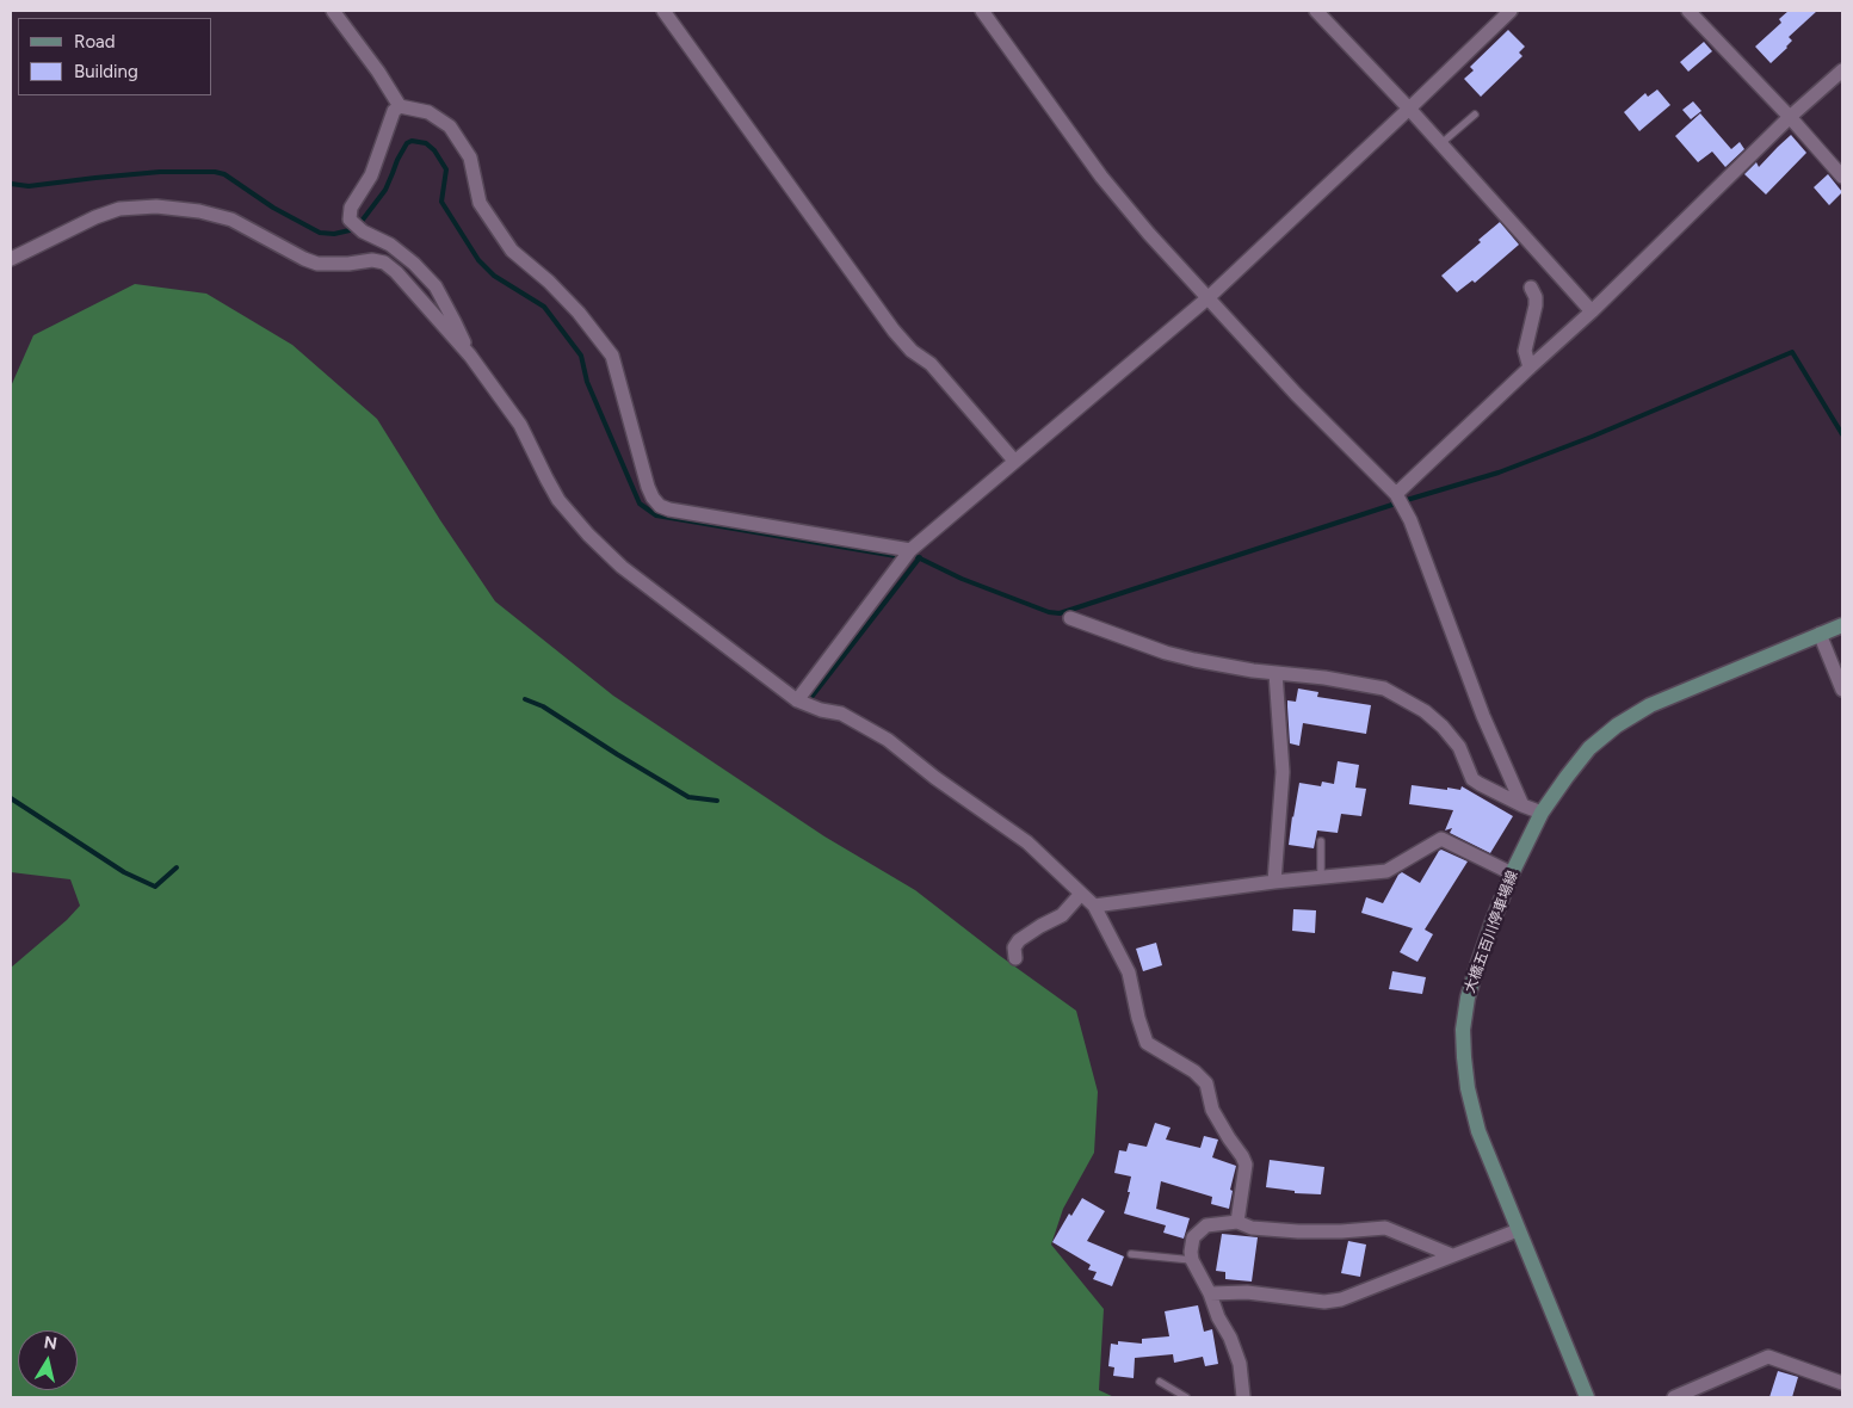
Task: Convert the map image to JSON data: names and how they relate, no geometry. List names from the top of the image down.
{
  "streets": {
    "main road": ["大橋五百川停車場線"]
  },
  "legend": ["Road", "Building"],
  "north": "top"
}
